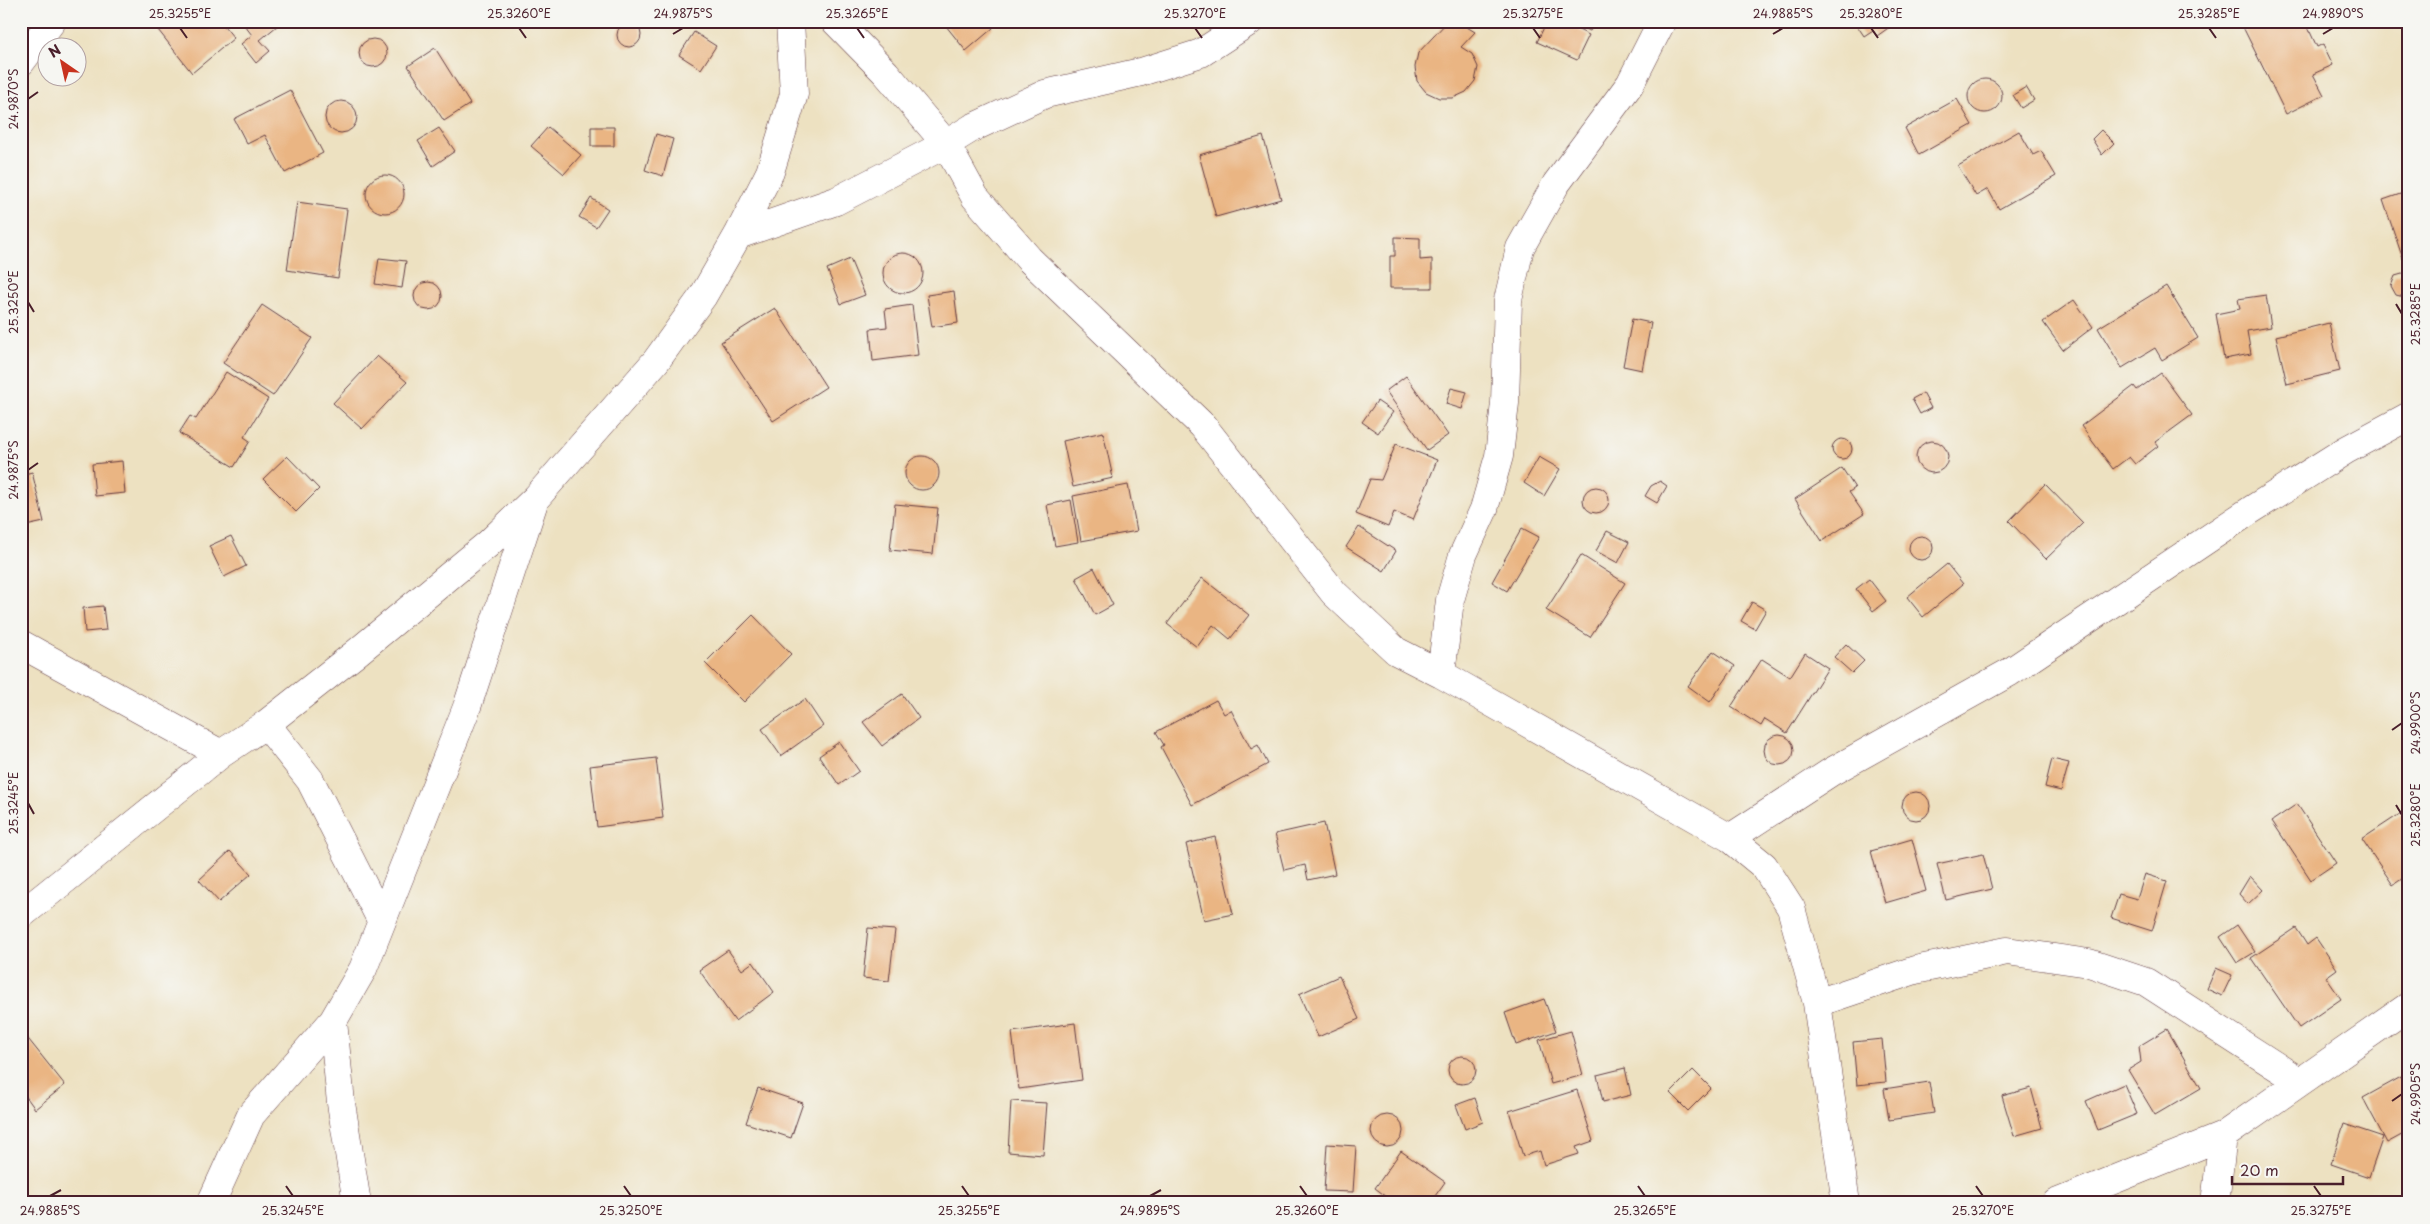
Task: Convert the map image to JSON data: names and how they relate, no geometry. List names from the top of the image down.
{
  "scale_bar": "20 m",
  "north": "top left",
  "coordinates": [
    "25.3255°E",
    "25.3260°E",
    "24.9875°S",
    "25.3265°E",
    "25.3270°E",
    "25.3275°E",
    "24.9885°S",
    "25.3280°E",
    "25.3285°E",
    "24.9890°S",
    "24.9870°S",
    "25.3250°E",
    "24.9900°S",
    "25.3245°E",
    "24.9905°S",
    "24.9895°S"
  ]
}
